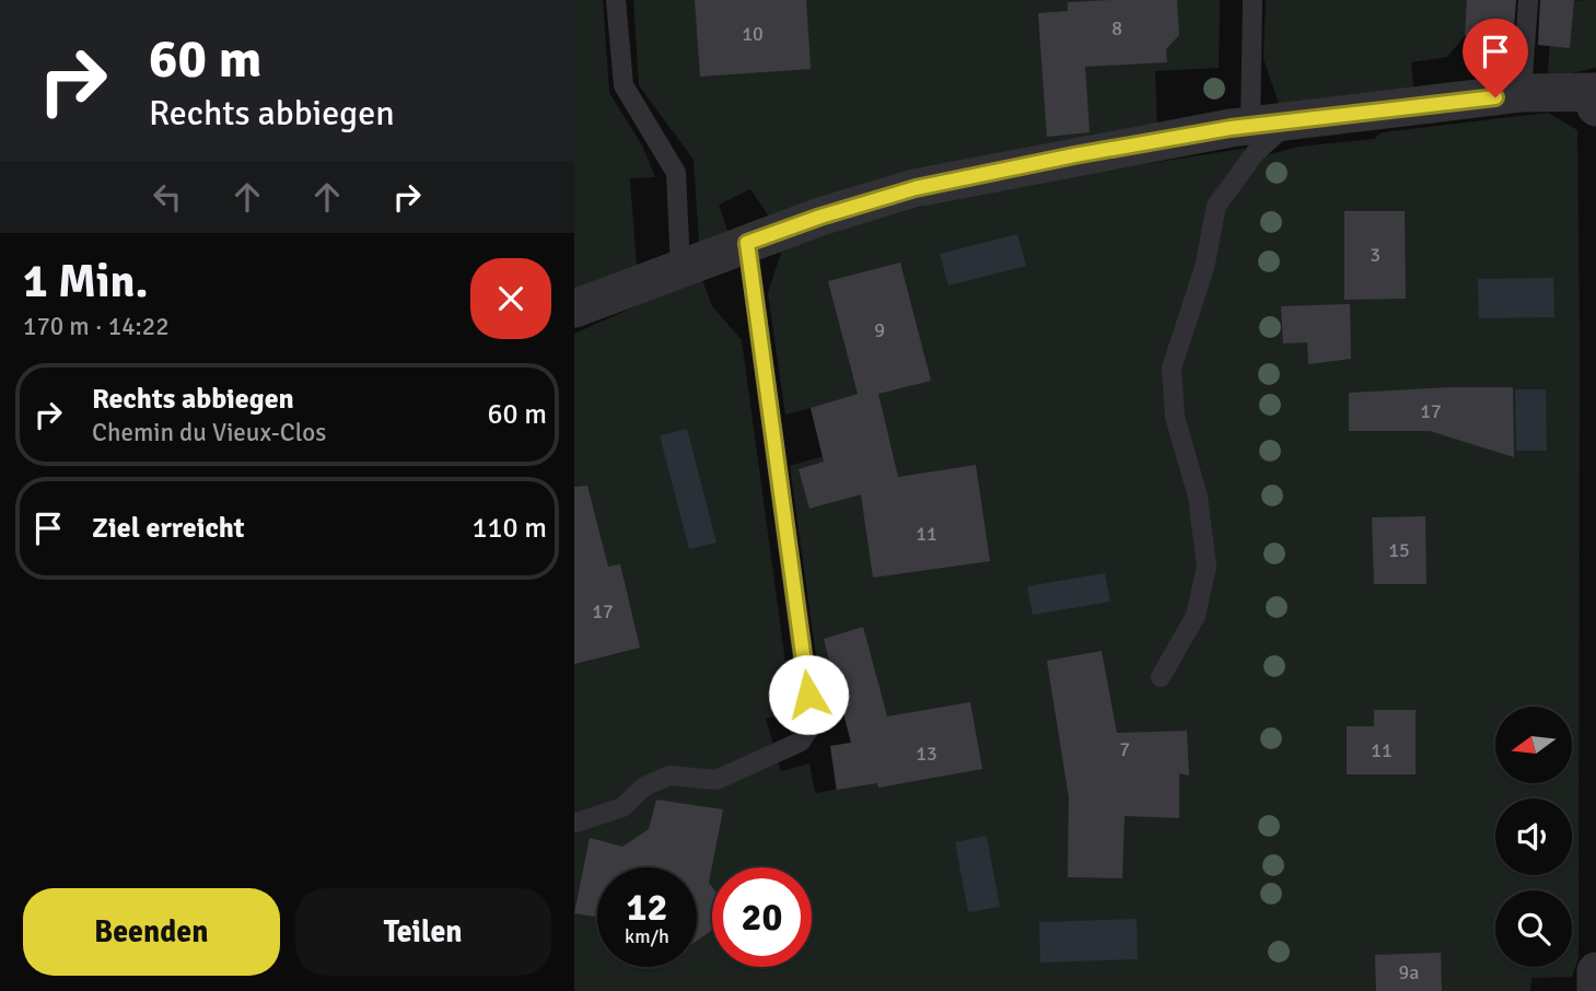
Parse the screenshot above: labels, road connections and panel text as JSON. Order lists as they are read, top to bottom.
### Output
{
  "house_numbers": [
    "8",
    "10",
    "3",
    "9",
    "17",
    "11",
    "15",
    "17",
    "7",
    "11",
    "13",
    "9a"
  ],
  "north": "left",
  "page": {
    "turn": ["60 m", "Rechts abbiegen"],
    "heading": ["1 Min.", "170 m · 14:22"],
    "list": [
      {
        "name": "Rechts abbiegen",
        "note": "Chemin du Vieux-Clos",
        "value": "60 m"
      },
      {
        "name": "Ziel erreicht",
        "value": "110 m"
      }
    ],
    "speed": "12 km/h",
    "limit": "20",
    "buttons": ["Beenden", "Teilen"]
  }
}
